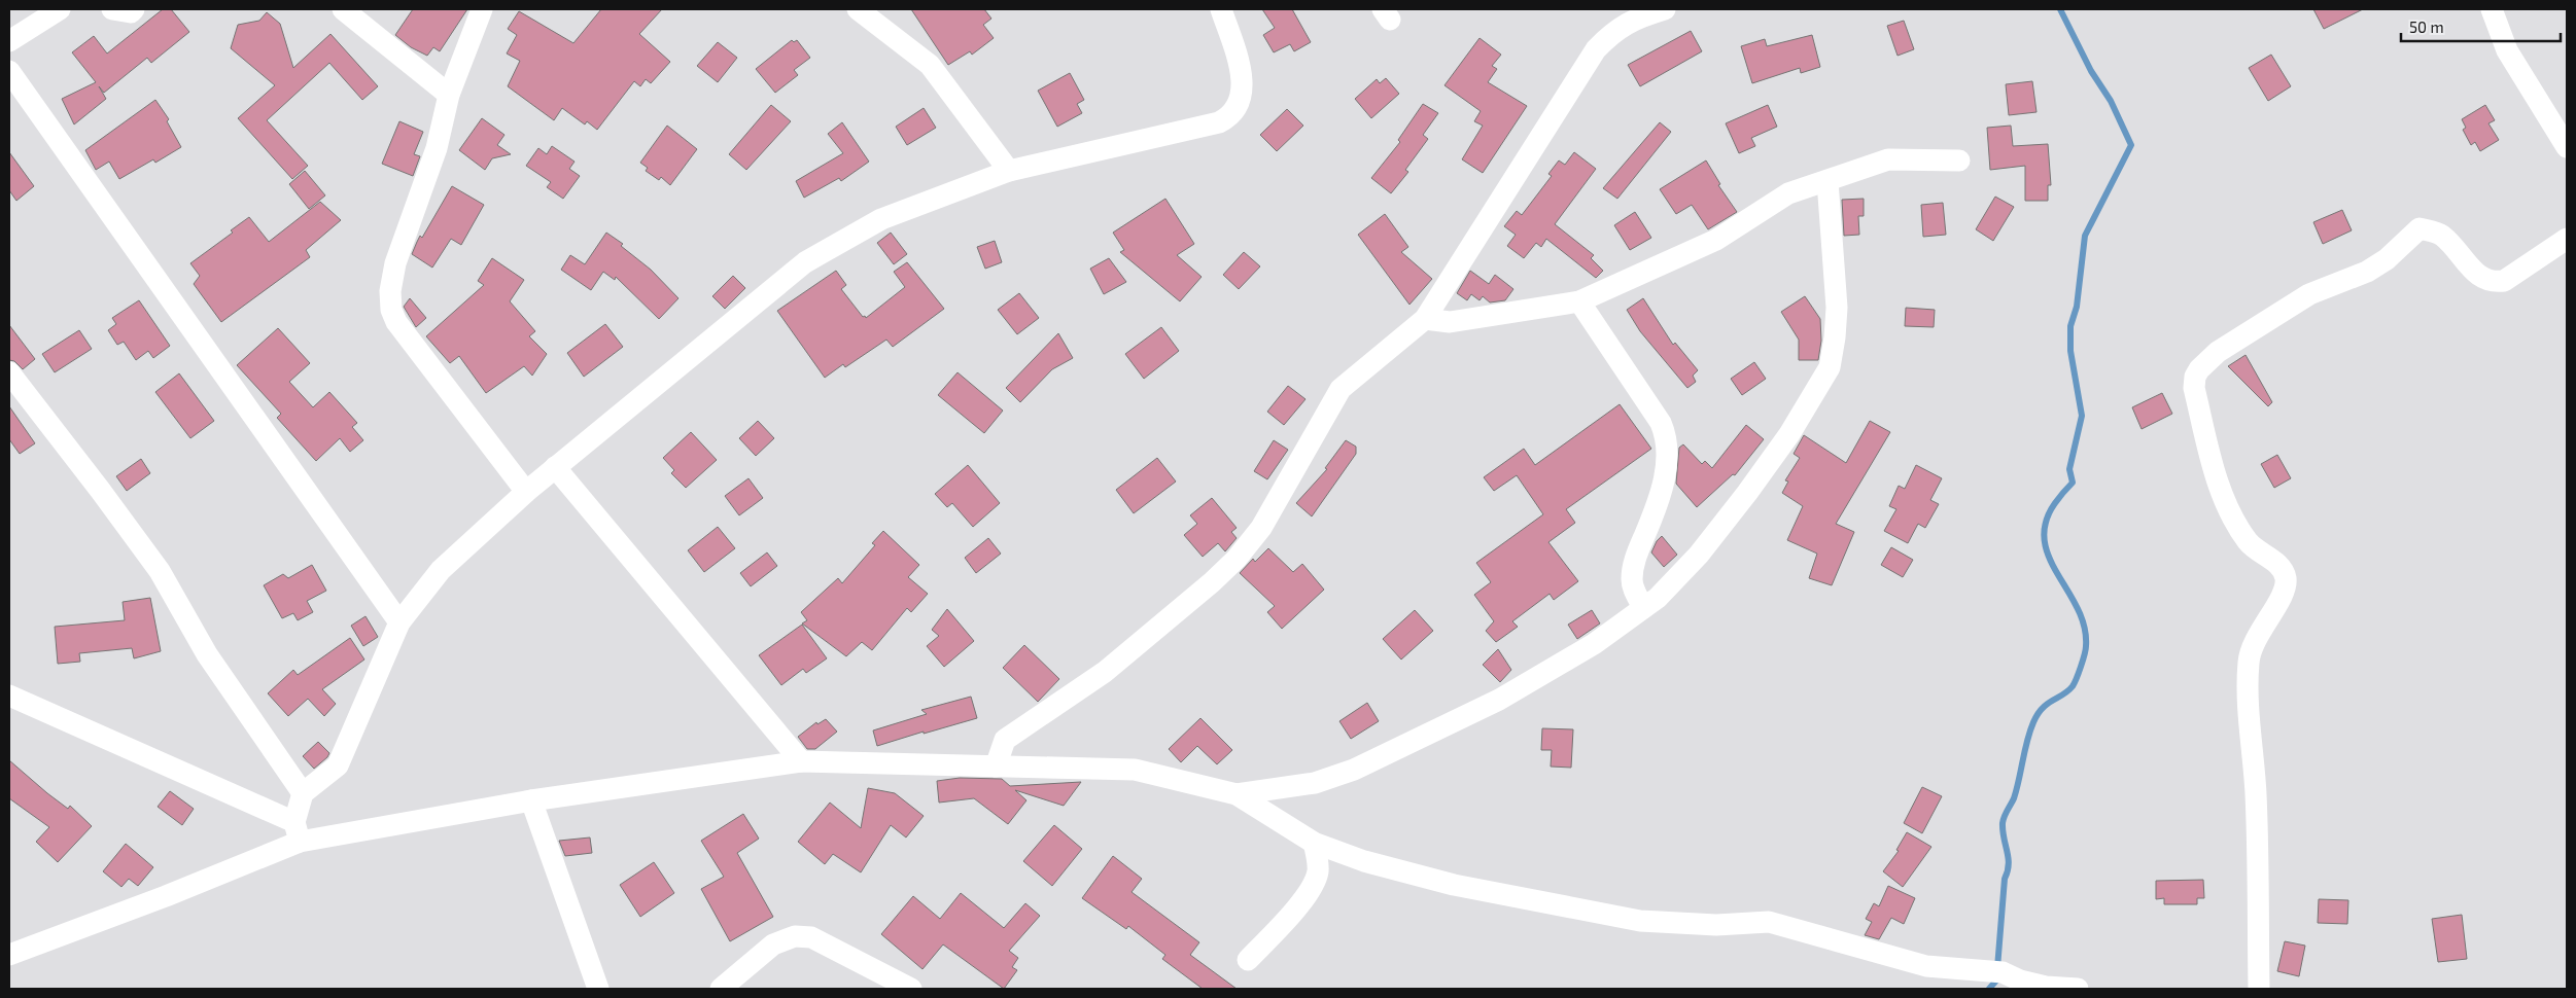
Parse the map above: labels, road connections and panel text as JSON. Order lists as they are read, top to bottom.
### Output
{
  "scale_bar": "50 m"
}
